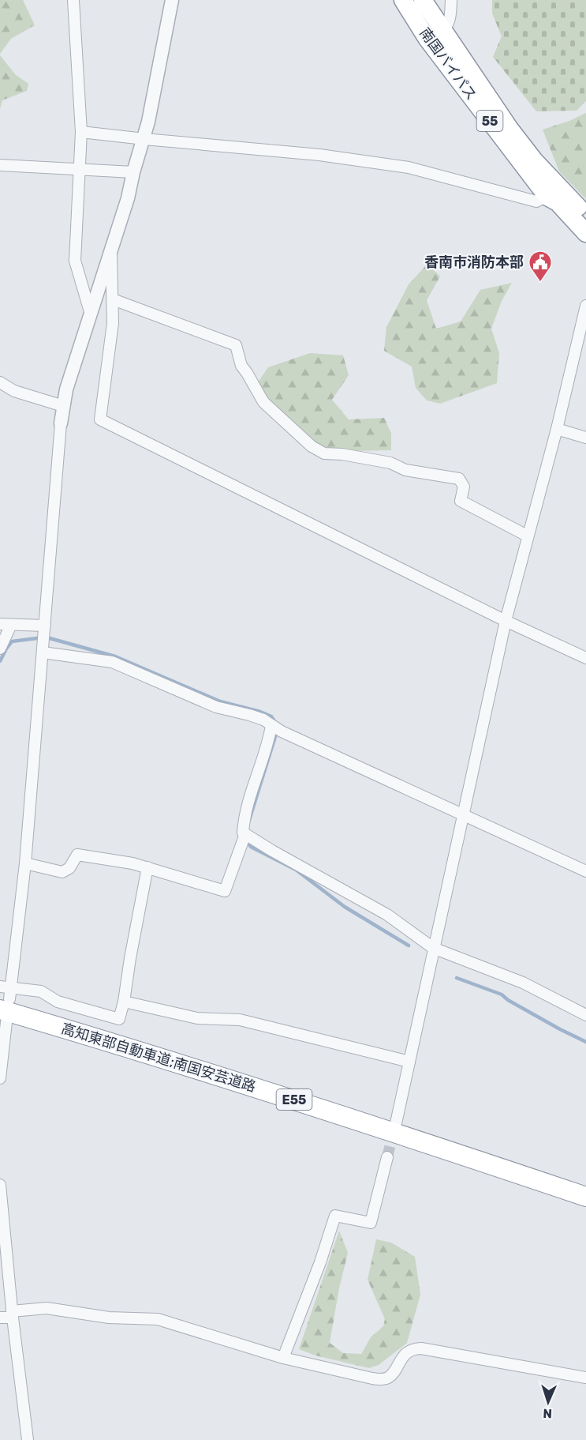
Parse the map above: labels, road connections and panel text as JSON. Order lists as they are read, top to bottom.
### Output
{
  "streets": {
    "highway": [
      "南国バイパス",
      "55",
      "高知東部自動車道;南国安芸道路",
      "E55"
    ]
  },
  "places": {
    "public building": ["香南市消防本部"]
  },
  "north": "bottom"
}
